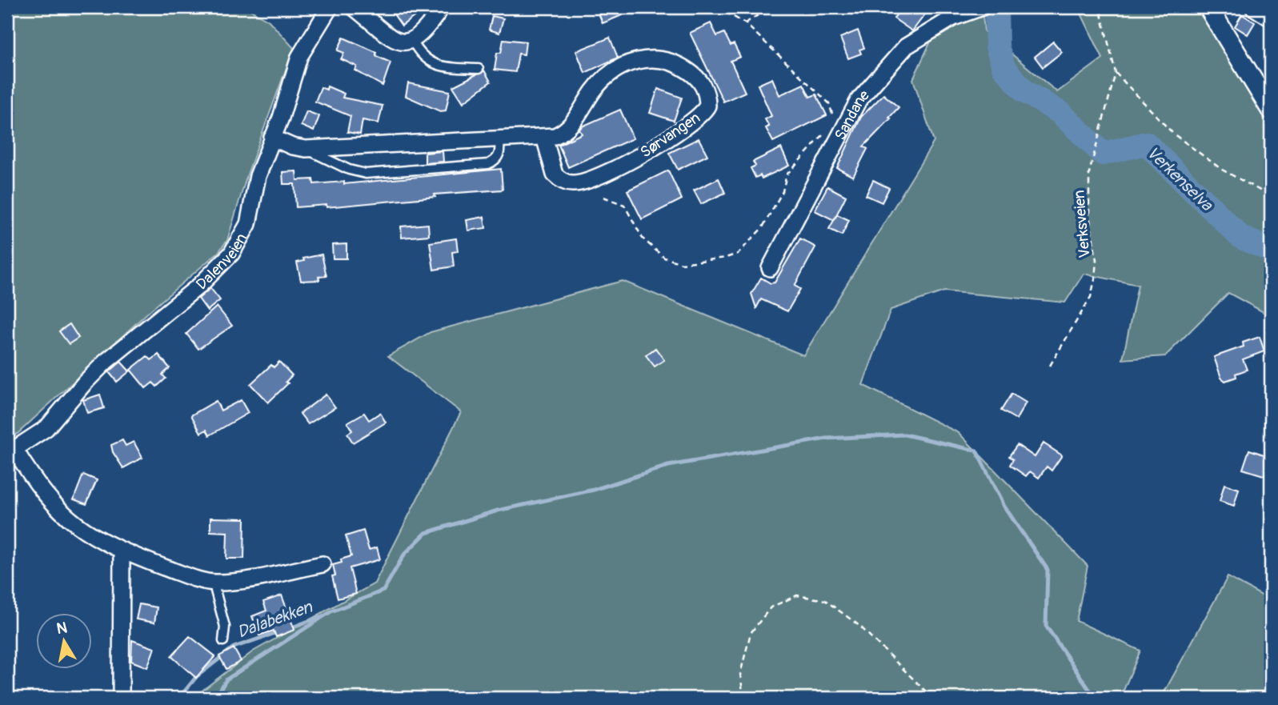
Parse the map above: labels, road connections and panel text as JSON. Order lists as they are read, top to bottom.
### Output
{
  "streets": {
    "street": ["Sandane", "Sørvangen", "Dalenveien"],
    "path": ["Verksveien"]
  },
  "crossings": [
    ["Sørvangen", "Dalenveien"]
  ],
  "water": ["Verkenselva", "Dalabekken"],
  "north": "top"
}
